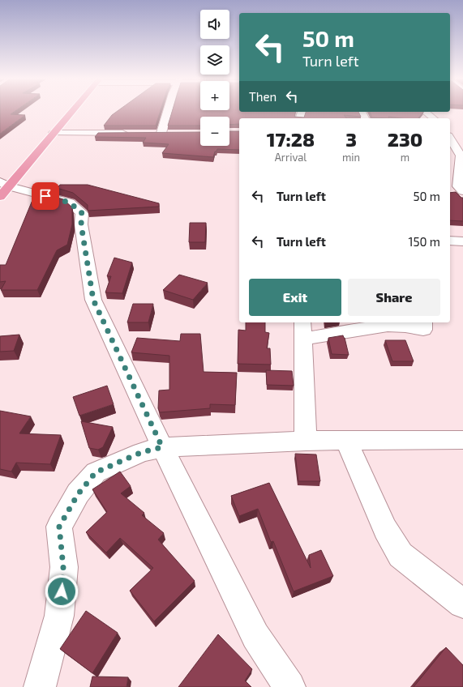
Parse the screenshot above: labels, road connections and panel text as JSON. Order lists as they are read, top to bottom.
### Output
{
  "page": {
    "map_buttons": ["+", "−"],
    "turn": ["50 m", "Turn left"],
    "then": "Then",
    "eta": [
      "17:28",
      "Arrival",
      "3",
      "min",
      "230",
      "m"
    ],
    "list": [
      {
        "name": "Turn left",
        "value": "50 m"
      },
      {
        "name": "Turn left",
        "value": "150 m"
      }
    ],
    "buttons": ["Exit", "Share"]
  }
}
